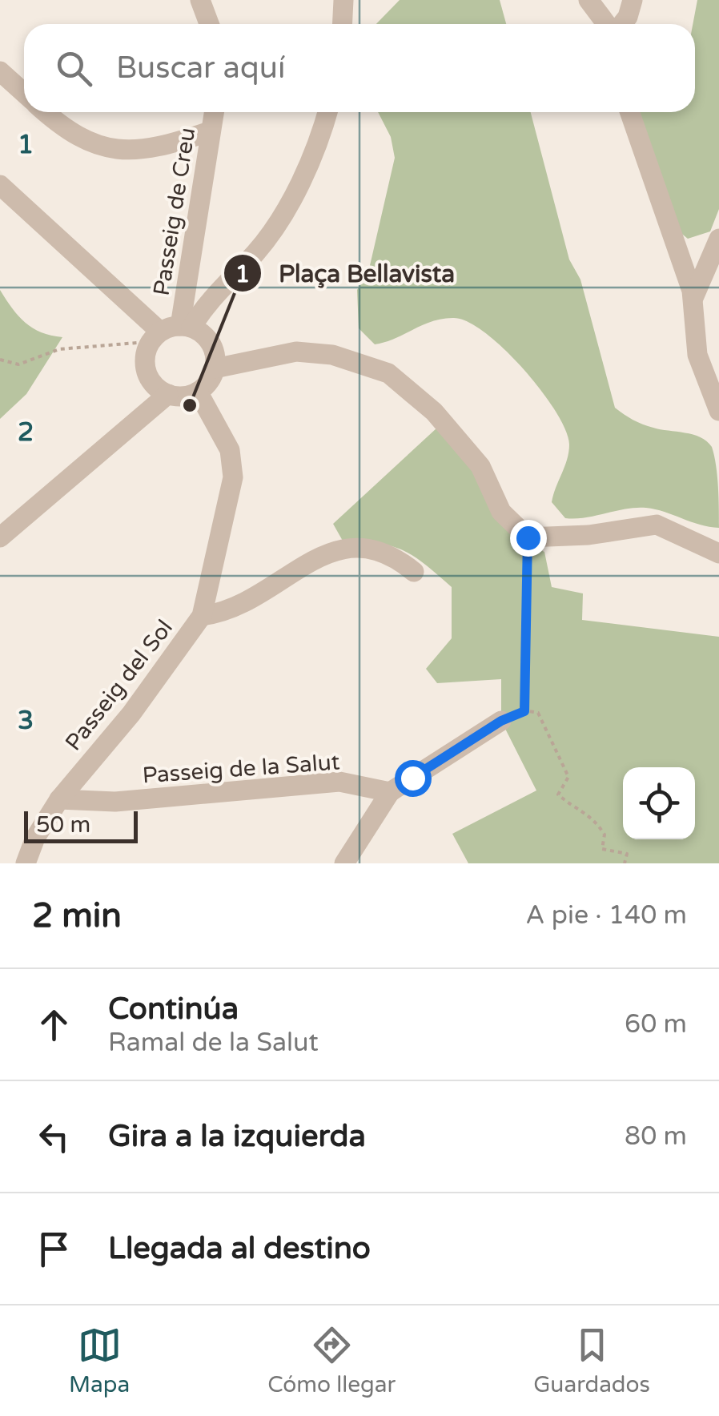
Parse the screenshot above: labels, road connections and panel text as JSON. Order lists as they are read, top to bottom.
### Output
{
  "streets": {
    "street": ["Passeig de Creu", "Passeig del Sol", "Passeig de la Salut"]
  },
  "crossings": [
    ["Passeig de Creu", "Passeig del Sol"],
    ["Passeig del Sol", "Passeig de la Salut"]
  ],
  "places": ["Plaça Bellavista"],
  "scale_bar": "50 m",
  "page": {
    "search": "Buscar aquí",
    "scale": "50 m",
    "heading": ["2 min", "A pie · 140 m"],
    "list": [
      ["Continúa", "Ramal de la Salut", "60 m"],
      ["Gira a la izquierda", "80 m"],
      "Llegada al destino"
    ],
    "nav": ["Mapa", "Cómo llegar", "Guardados"]
  },
  "grid": {
    "rows": ["1", "2", "3"]
  }
}
